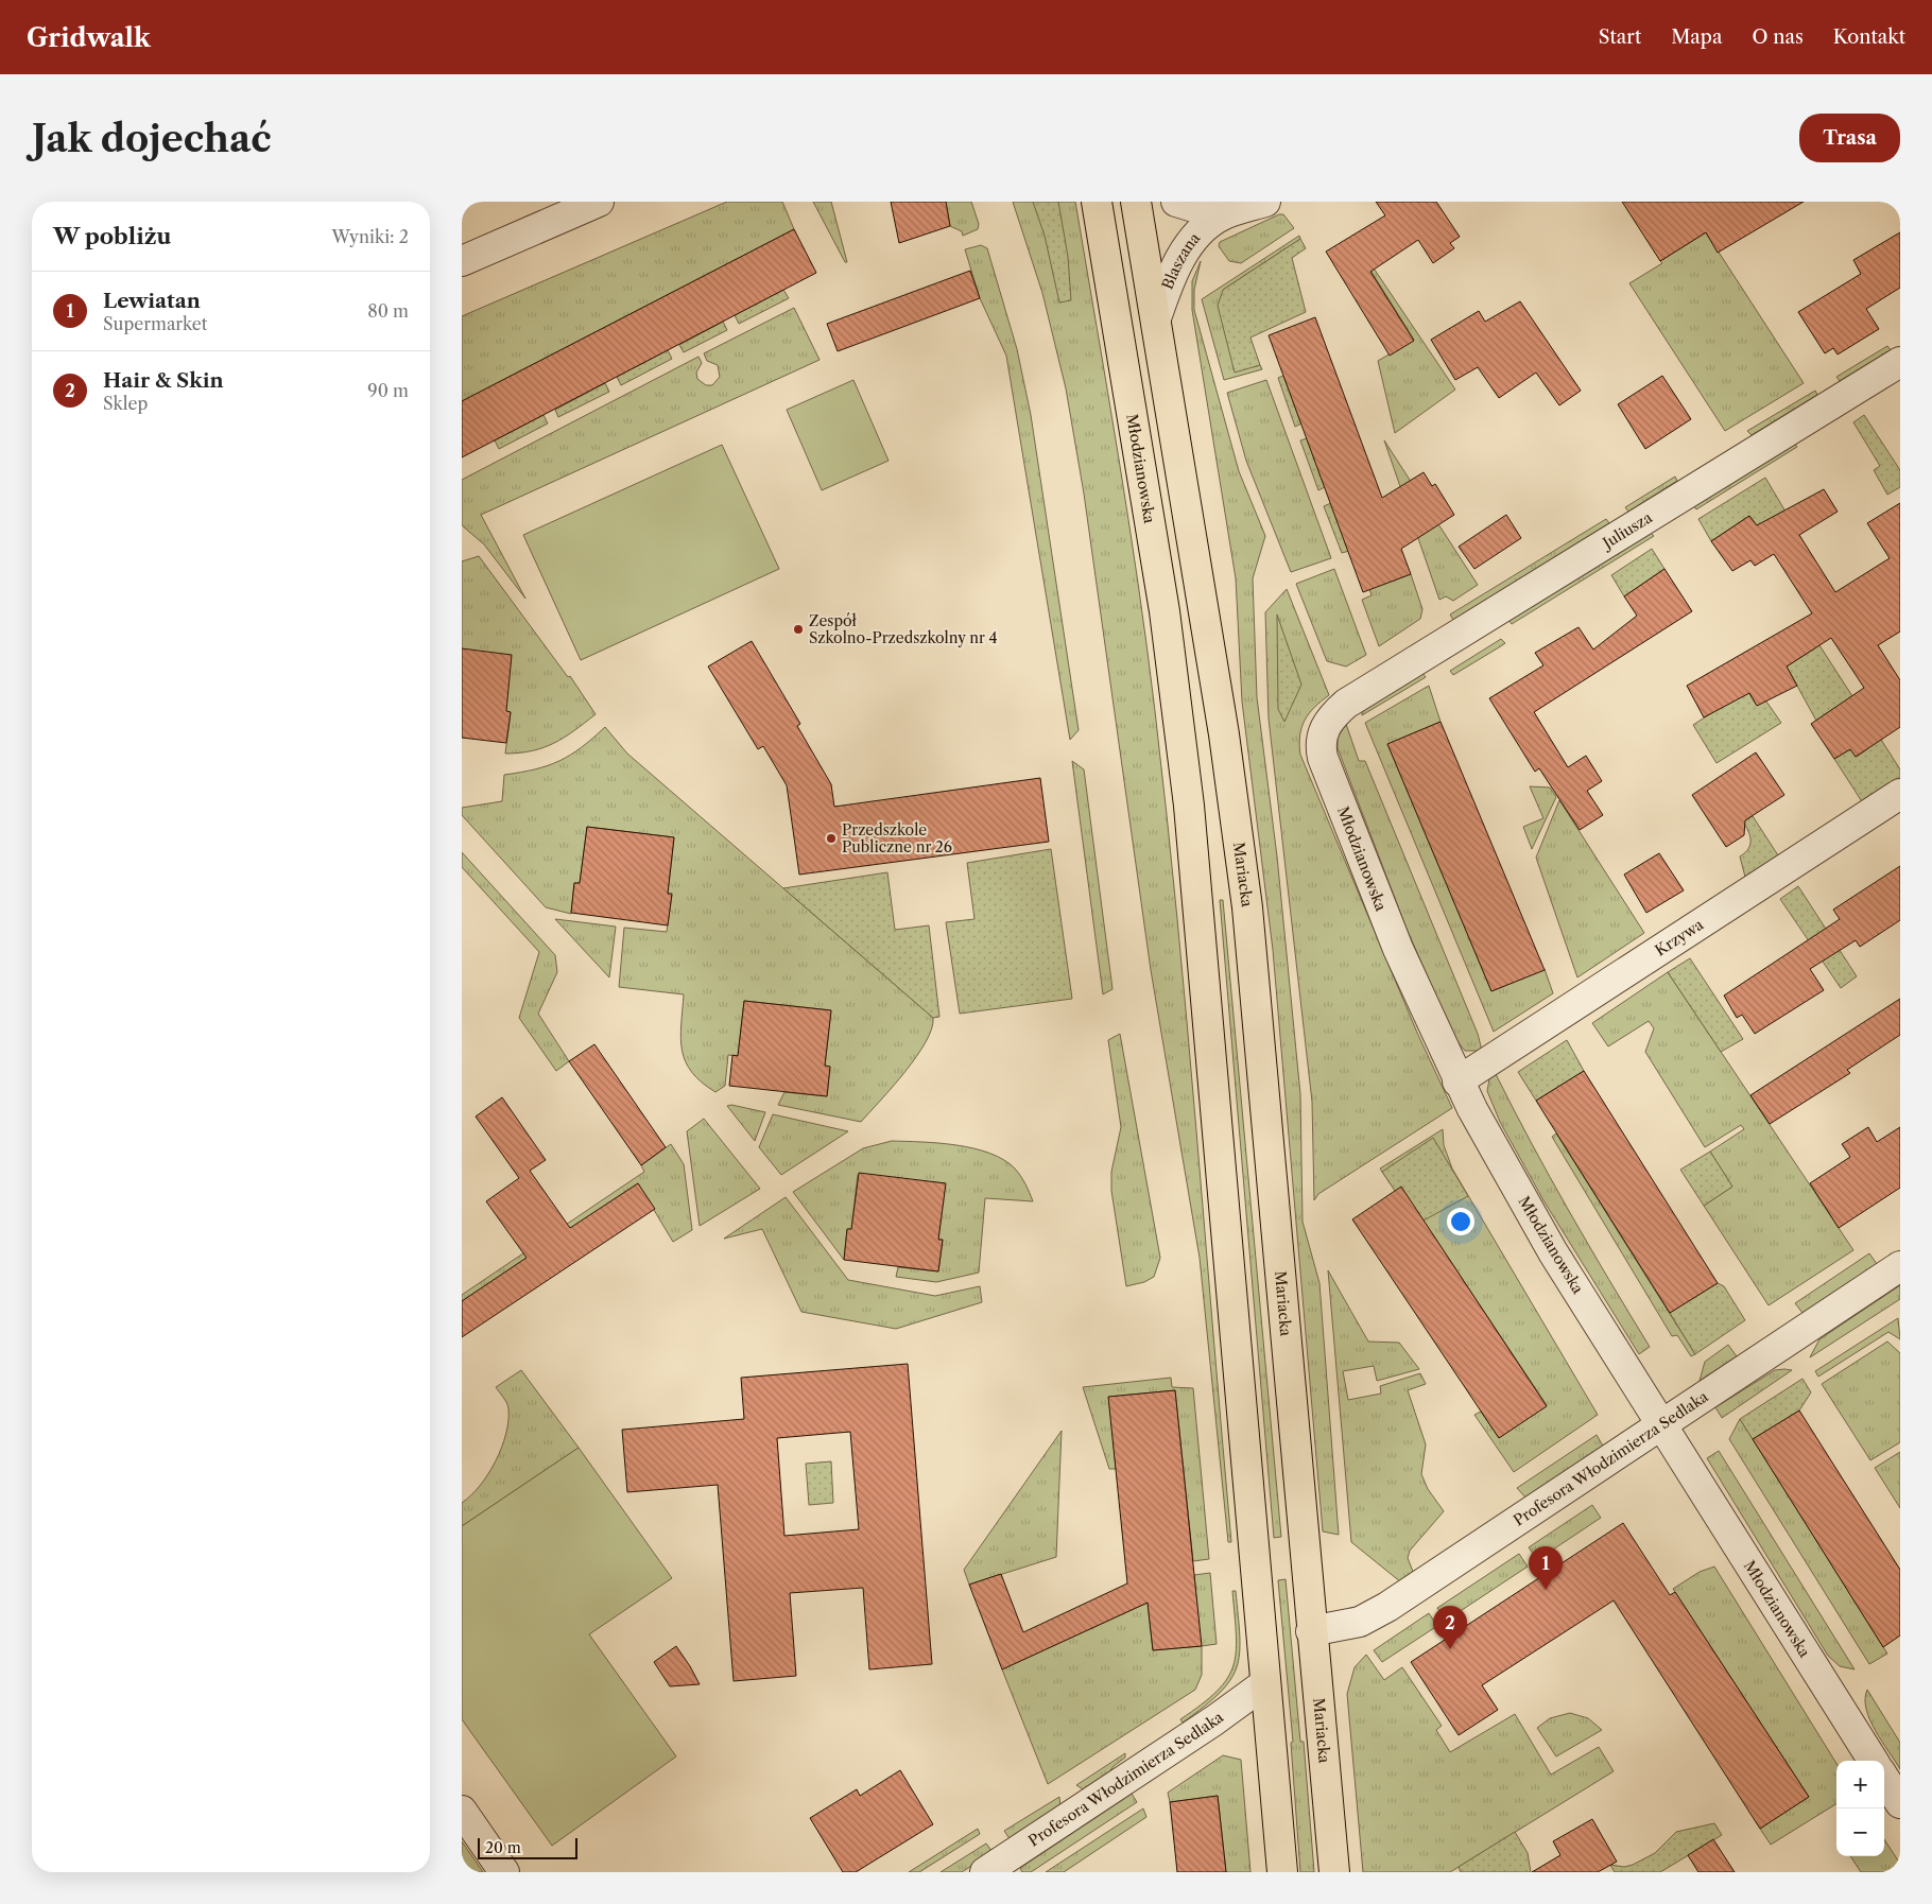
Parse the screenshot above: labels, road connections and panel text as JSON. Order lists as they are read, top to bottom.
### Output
{
  "streets": {
    "main road": ["Młodzianowska", "Mariacka"],
    "street": [
      "Blaszana",
      "Juliusza",
      "Krzywa",
      "Profesora Włodzimierza Sedlaka"
    ]
  },
  "crossings": [
    ["Blaszana", "Mariacka"],
    ["Młodzianowska", "Juliusza"],
    ["Młodzianowska", "Krzywa"],
    ["Młodzianowska", "Profesora Włodzimierza Sedlaka"],
    ["Mariacka", "Profesora Włodzimierza Sedlaka"]
  ],
  "places": ["Zespół Szkolno-Przedszkolny nr 4", "Przedszkole Publiczne nr 26"],
  "scale_bar": "20 m",
  "page": {
    "header": "Gridwalk",
    "nav": [
      "Start",
      "Mapa",
      "O nas",
      "Kontakt"
    ],
    "buttons": "Trasa",
    "title": "Jak dojechać",
    "heading": ["W pobliżu", "Wyniki: 2"],
    "list": [
      {
        "mark": "1",
        "name": "Lewiatan",
        "note": "Supermarket",
        "value": "80 m"
      },
      {
        "mark": "2",
        "name": "Hair & Skin",
        "note": "Sklep",
        "value": "90 m"
      }
    ],
    "pins": ["1", "2"],
    "map_buttons": ["+", "−"],
    "scale": "20 m"
  }
}
